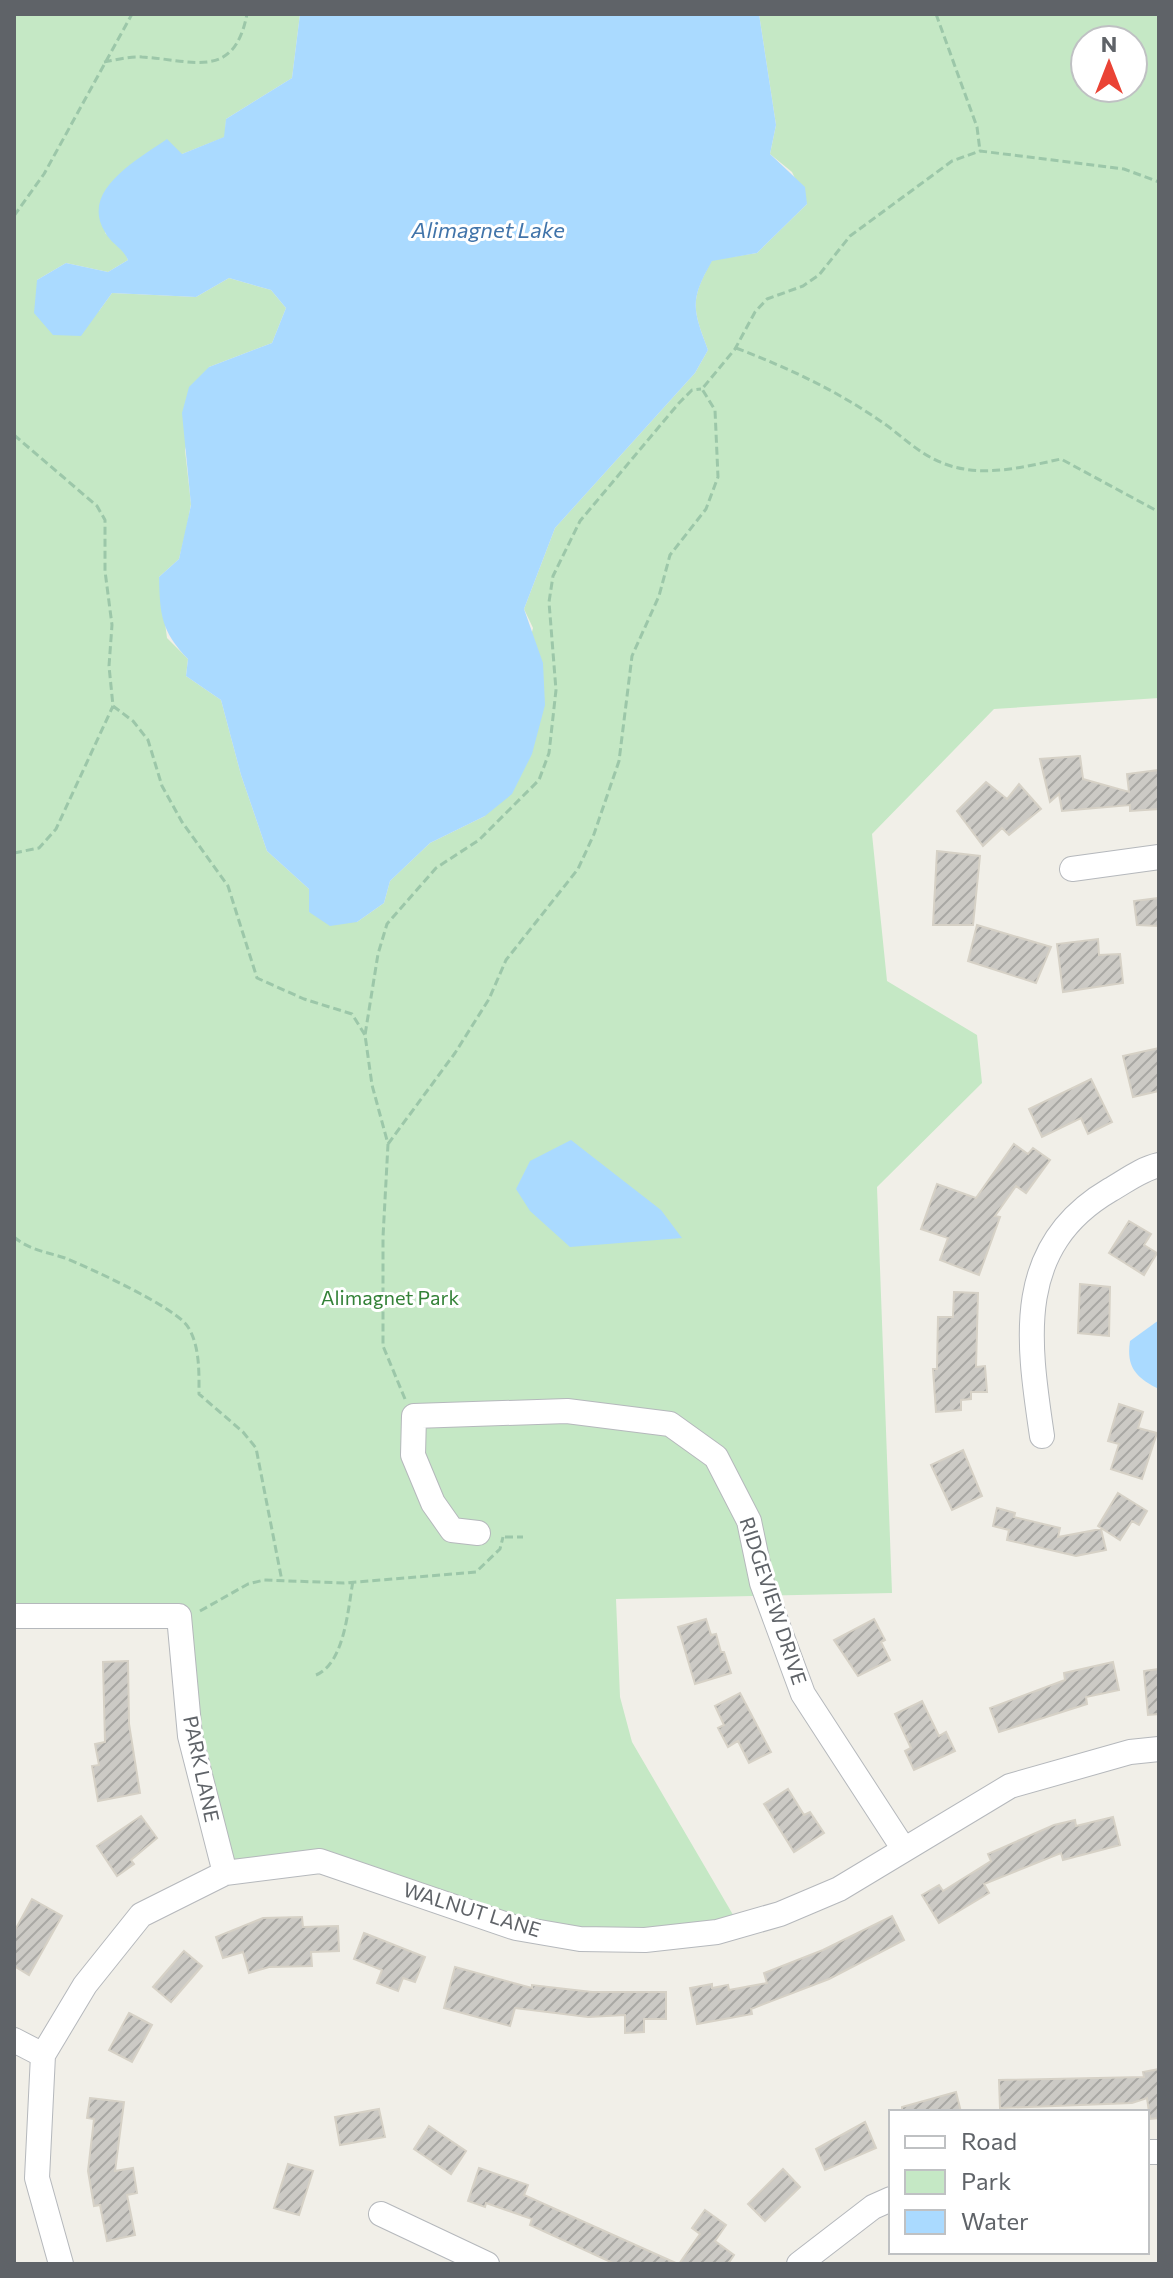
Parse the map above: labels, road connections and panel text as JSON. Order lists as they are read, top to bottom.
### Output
{
  "streets": {
    "street": ["RIDGEVIEW DRIVE", "PARK LANE", "WALNUT LANE"]
  },
  "crossings": [
    ["RIDGEVIEW DRIVE", "WALNUT LANE"],
    ["PARK LANE", "WALNUT LANE"]
  ],
  "water": ["Alimagnet Lake"],
  "parks": ["Alimagnet Park"],
  "legend": ["Road", "Park", "Water"],
  "north": "top"
}
